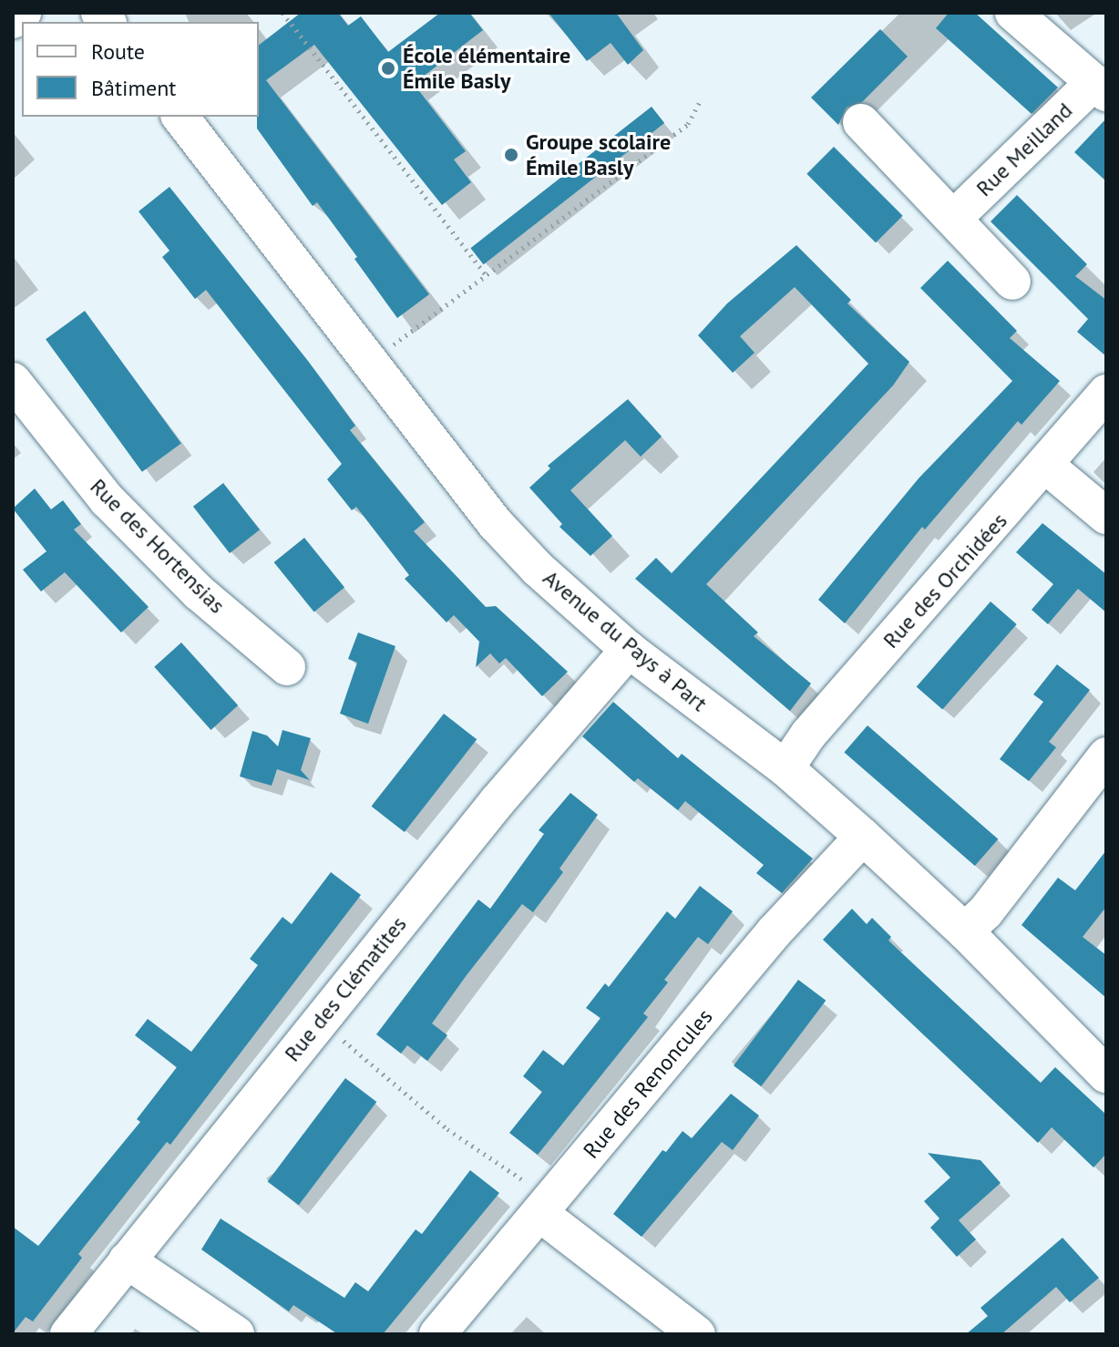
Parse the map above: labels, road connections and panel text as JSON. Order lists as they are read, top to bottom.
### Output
{
  "streets": {
    "street": [
      "Rue Meilland",
      "Rue des Hortensias",
      "Rue des Orchidées",
      "Avenue du Pays à Part",
      "Rue des Clématites",
      "Rue des Renoncules"
    ]
  },
  "crossings": [
    ["Rue des Orchidées", "Avenue du Pays à Part"],
    ["Avenue du Pays à Part", "Rue des Clématites"],
    ["Avenue du Pays à Part", "Rue des Renoncules"]
  ],
  "places": ["École élémentaire Émile Basly", "Groupe scolaire Émile Basly"],
  "legend": ["Route", "Bâtiment"]
}
